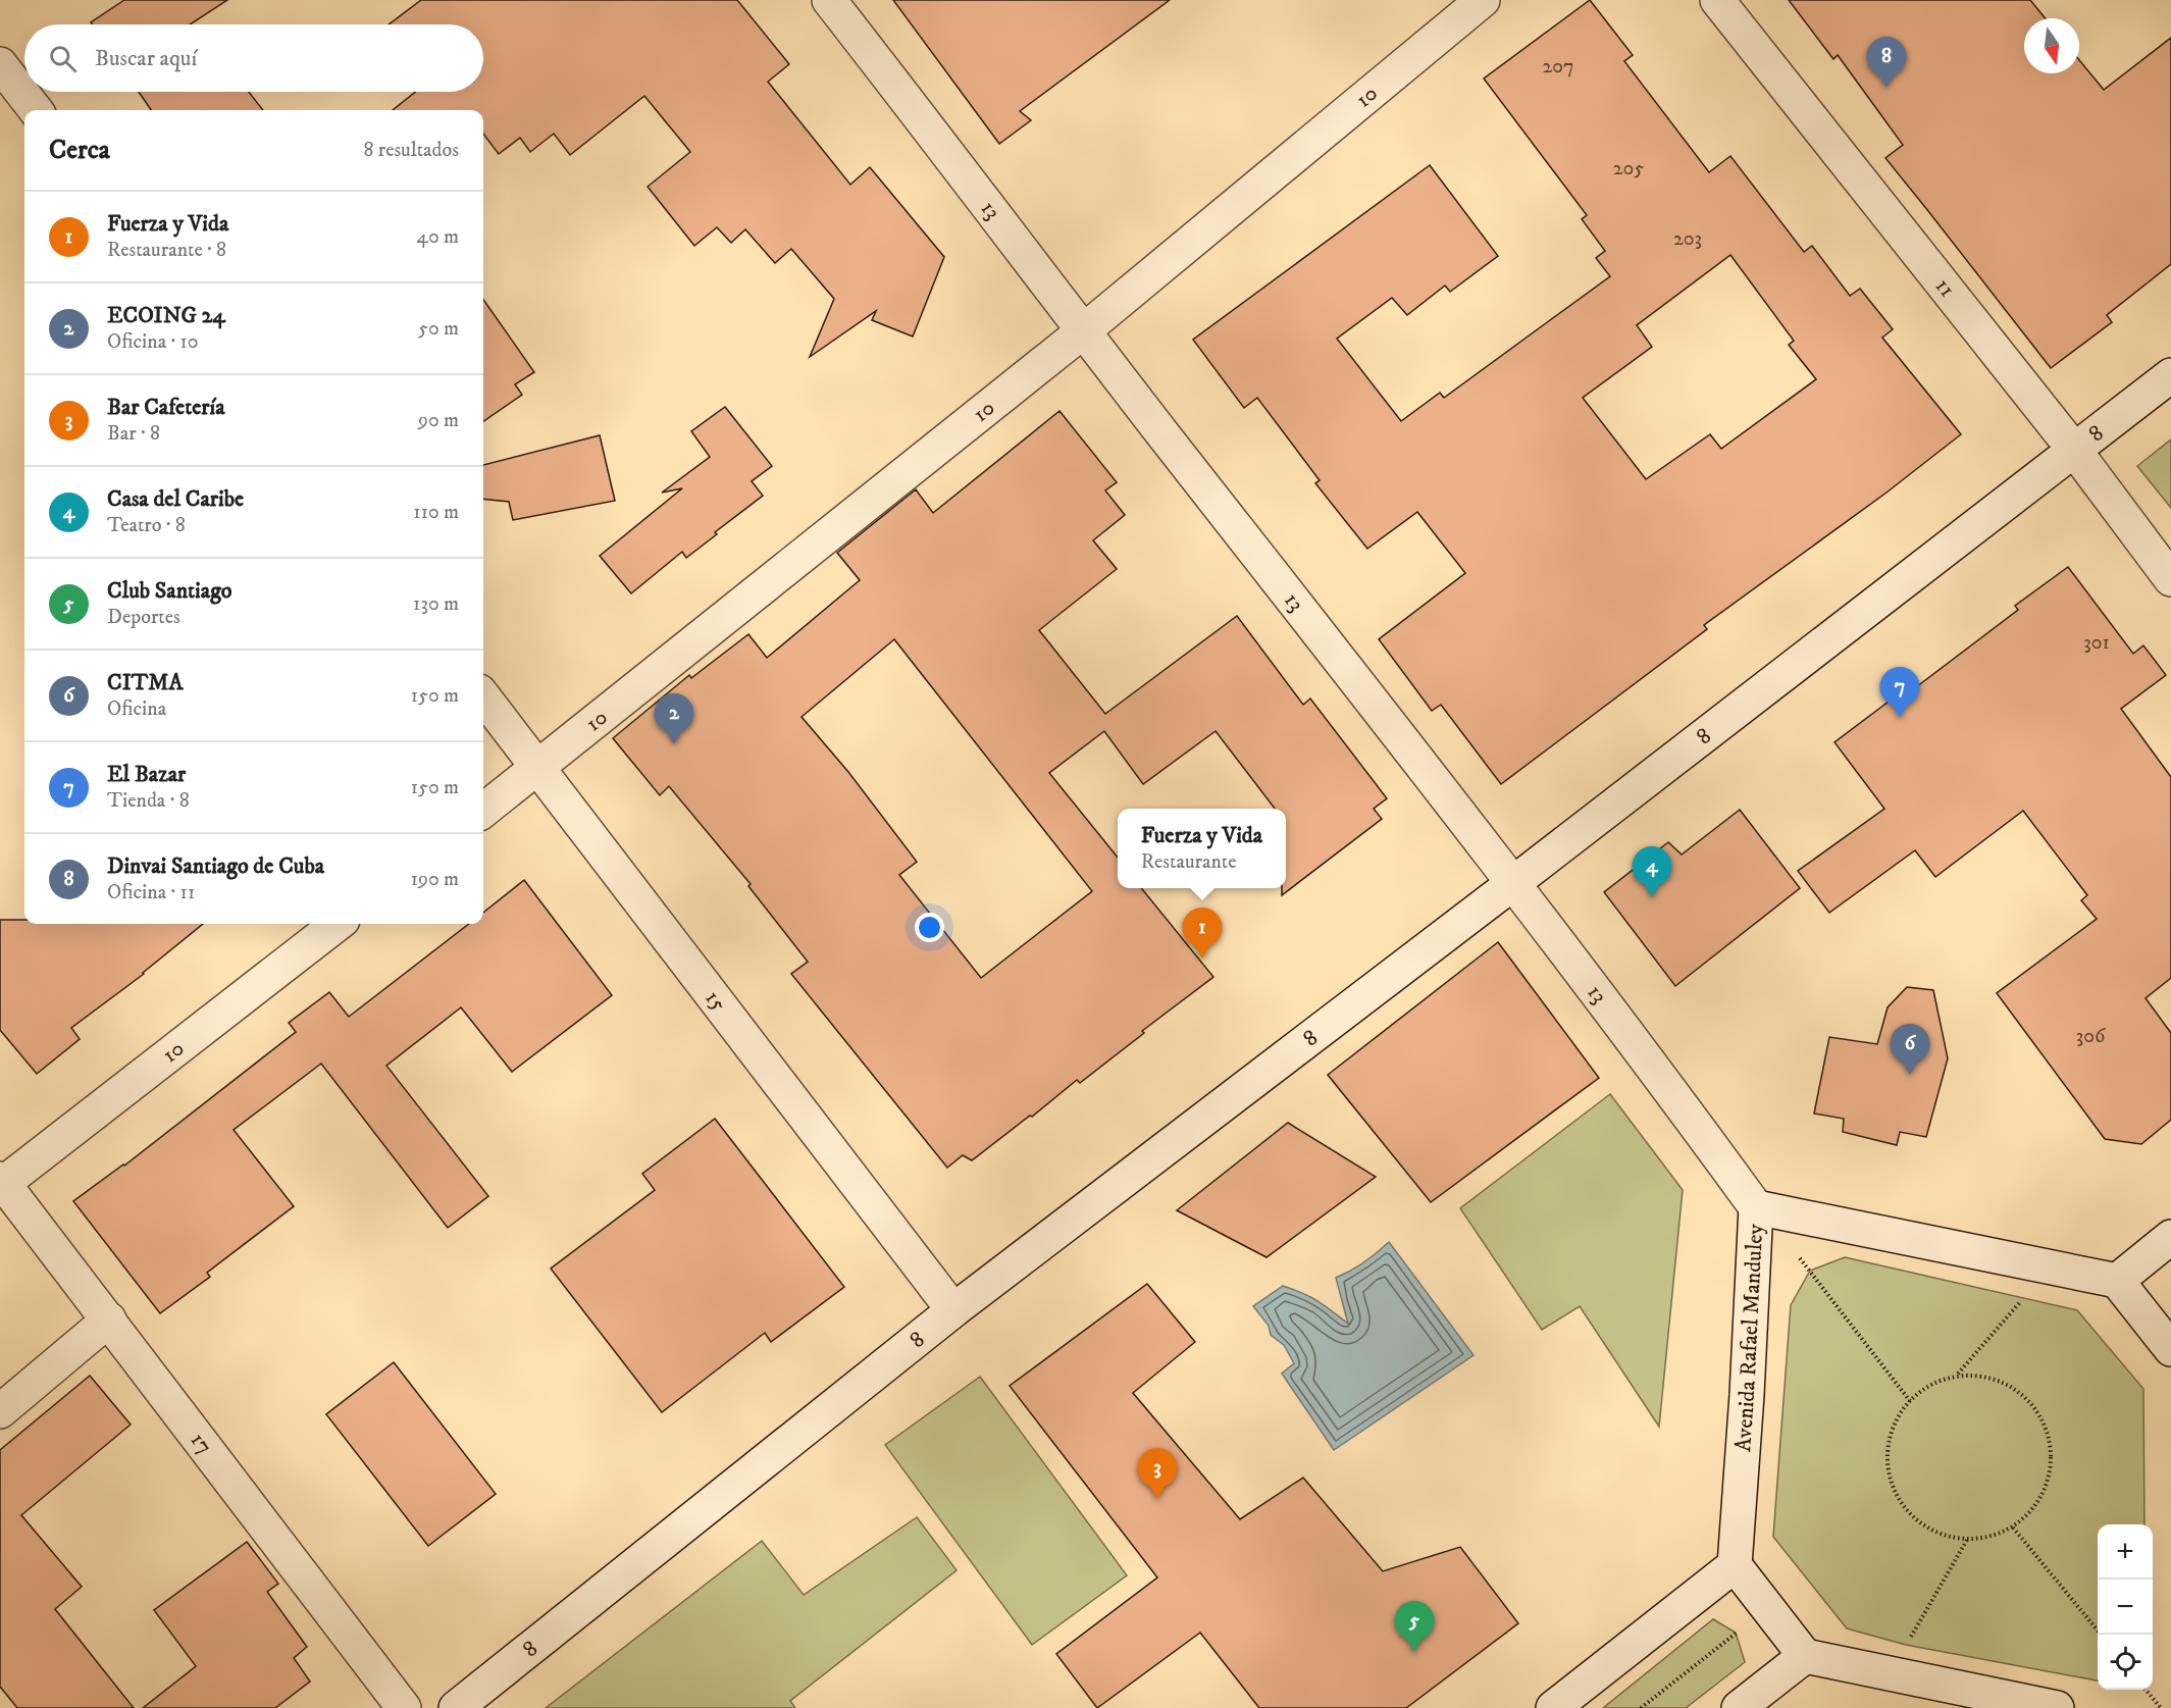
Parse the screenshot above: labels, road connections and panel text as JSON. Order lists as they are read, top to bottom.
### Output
{
  "streets": {
    "street": [
      "10",
      "13",
      "11",
      "8",
      "15",
      "Avenida Rafael Manduley",
      "17"
    ]
  },
  "crossings": [
    ["10", "13"],
    ["10", "15"],
    ["10", "17"],
    ["13", "8"],
    ["13", "Avenida Rafael Manduley"],
    ["11", "8"],
    ["8", "15"]
  ],
  "house_numbers": [
    "207",
    "205",
    "203",
    "301",
    "306"
  ],
  "north": "bottom",
  "page": {
    "search": "Buscar aquí",
    "pins": [
      "8",
      "7",
      "2",
      "4",
      "1",
      "6",
      "3",
      "5"
    ],
    "heading": ["Cerca", "8 resultados"],
    "list": [
      {
        "mark": "1",
        "name": "Fuerza y Vida",
        "note": "Restaurante · 8",
        "value": "40 m"
      },
      {
        "mark": "2",
        "name": "ECOING 24",
        "note": "Oficina · 10",
        "value": "50 m"
      },
      {
        "mark": "3",
        "name": "Bar Cafetería",
        "note": "Bar · 8",
        "value": "90 m"
      },
      {
        "mark": "4",
        "name": "Casa del Caribe",
        "note": "Teatro · 8",
        "value": "110 m"
      },
      {
        "mark": "5",
        "name": "Club Santiago",
        "note": "Deportes",
        "value": "130 m"
      },
      {
        "mark": "6",
        "name": "CITMA",
        "note": "Oficina",
        "value": "150 m"
      },
      {
        "mark": "7",
        "name": "El Bazar",
        "note": "Tienda · 8",
        "value": "150 m"
      },
      {
        "mark": "8",
        "name": "Dinvai Santiago de Cuba",
        "note": "Oficina · 11",
        "value": "190 m"
      }
    ],
    "popup": ["Fuerza y Vida", "Restaurante"],
    "map_buttons": ["+", "−"]
  }
}
